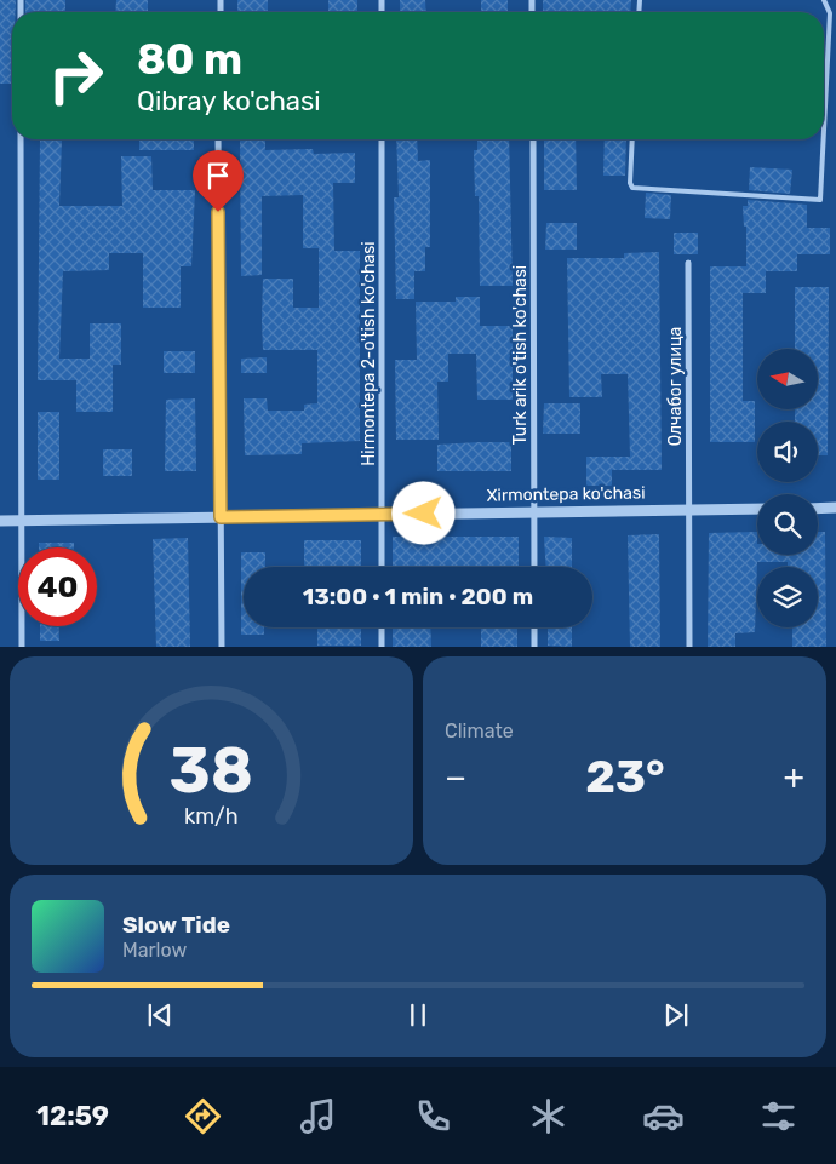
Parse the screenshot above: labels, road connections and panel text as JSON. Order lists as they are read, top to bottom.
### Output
{
  "streets": {
    "street": [
      "Hirmontepa 2-o'tish ko'chasi",
      "Turk arik o'tish ko'chasi",
      "Олчабог улица",
      "Xirmontepa ko'chasi"
    ]
  },
  "crossings": [
    ["Hirmontepa 2-o'tish ko'chasi", "Xirmontepa ko'chasi"],
    ["Turk arik o'tish ko'chasi", "Xirmontepa ko'chasi"],
    ["Олчабог улица", "Xirmontepa ko'chasi"]
  ],
  "north": "left",
  "page": {
    "turn": ["80 m", "Qibray ko'chasi"],
    "limit": "40",
    "trip": "13:00 · 1 min · 200 m",
    "tile": "Climate",
    "heat": ["−", "23°", "+"],
    "song": ["Slow Tide", "Marlow"],
    "tabs": "12:59",
    "gauge": ["38", "km/h"]
  }
}
